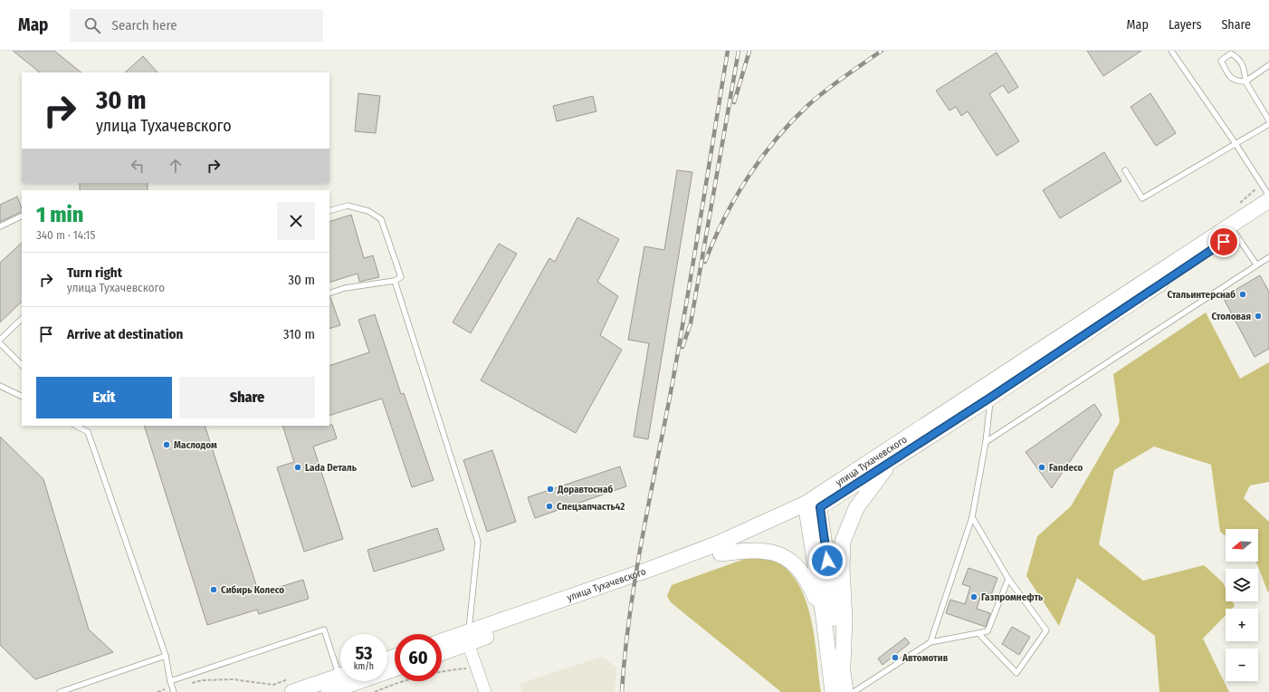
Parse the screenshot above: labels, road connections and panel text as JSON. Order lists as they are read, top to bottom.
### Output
{
  "streets": {
    "main road": ["улица Тухачевского"]
  },
  "places": [
    "Стальинтерснаб",
    "Столовая",
    "Маслодом",
    "Lada Dеталь",
    "Fandeco",
    "Доравтоснаб",
    "Спецзапчасть42",
    "Сибирь Колесо",
    "Газпромнефть",
    "Автомотив"
  ],
  "north": "left",
  "page": {
    "header": "Map",
    "search": "Search here",
    "nav": ["Map", "Layers", "Share"],
    "turn": ["30 m", "улица Тухачевского"],
    "heading": ["1 min", "340 m · 14:15"],
    "list": [
      {
        "name": "Turn right",
        "note": "улица Тухачевского",
        "value": "30 m"
      },
      {
        "name": "Arrive at destination",
        "value": "310 m"
      }
    ],
    "buttons": ["Exit", "Share"],
    "map_buttons": ["+", "−"],
    "speed": "53 km/h",
    "limit": "60"
  }
}
